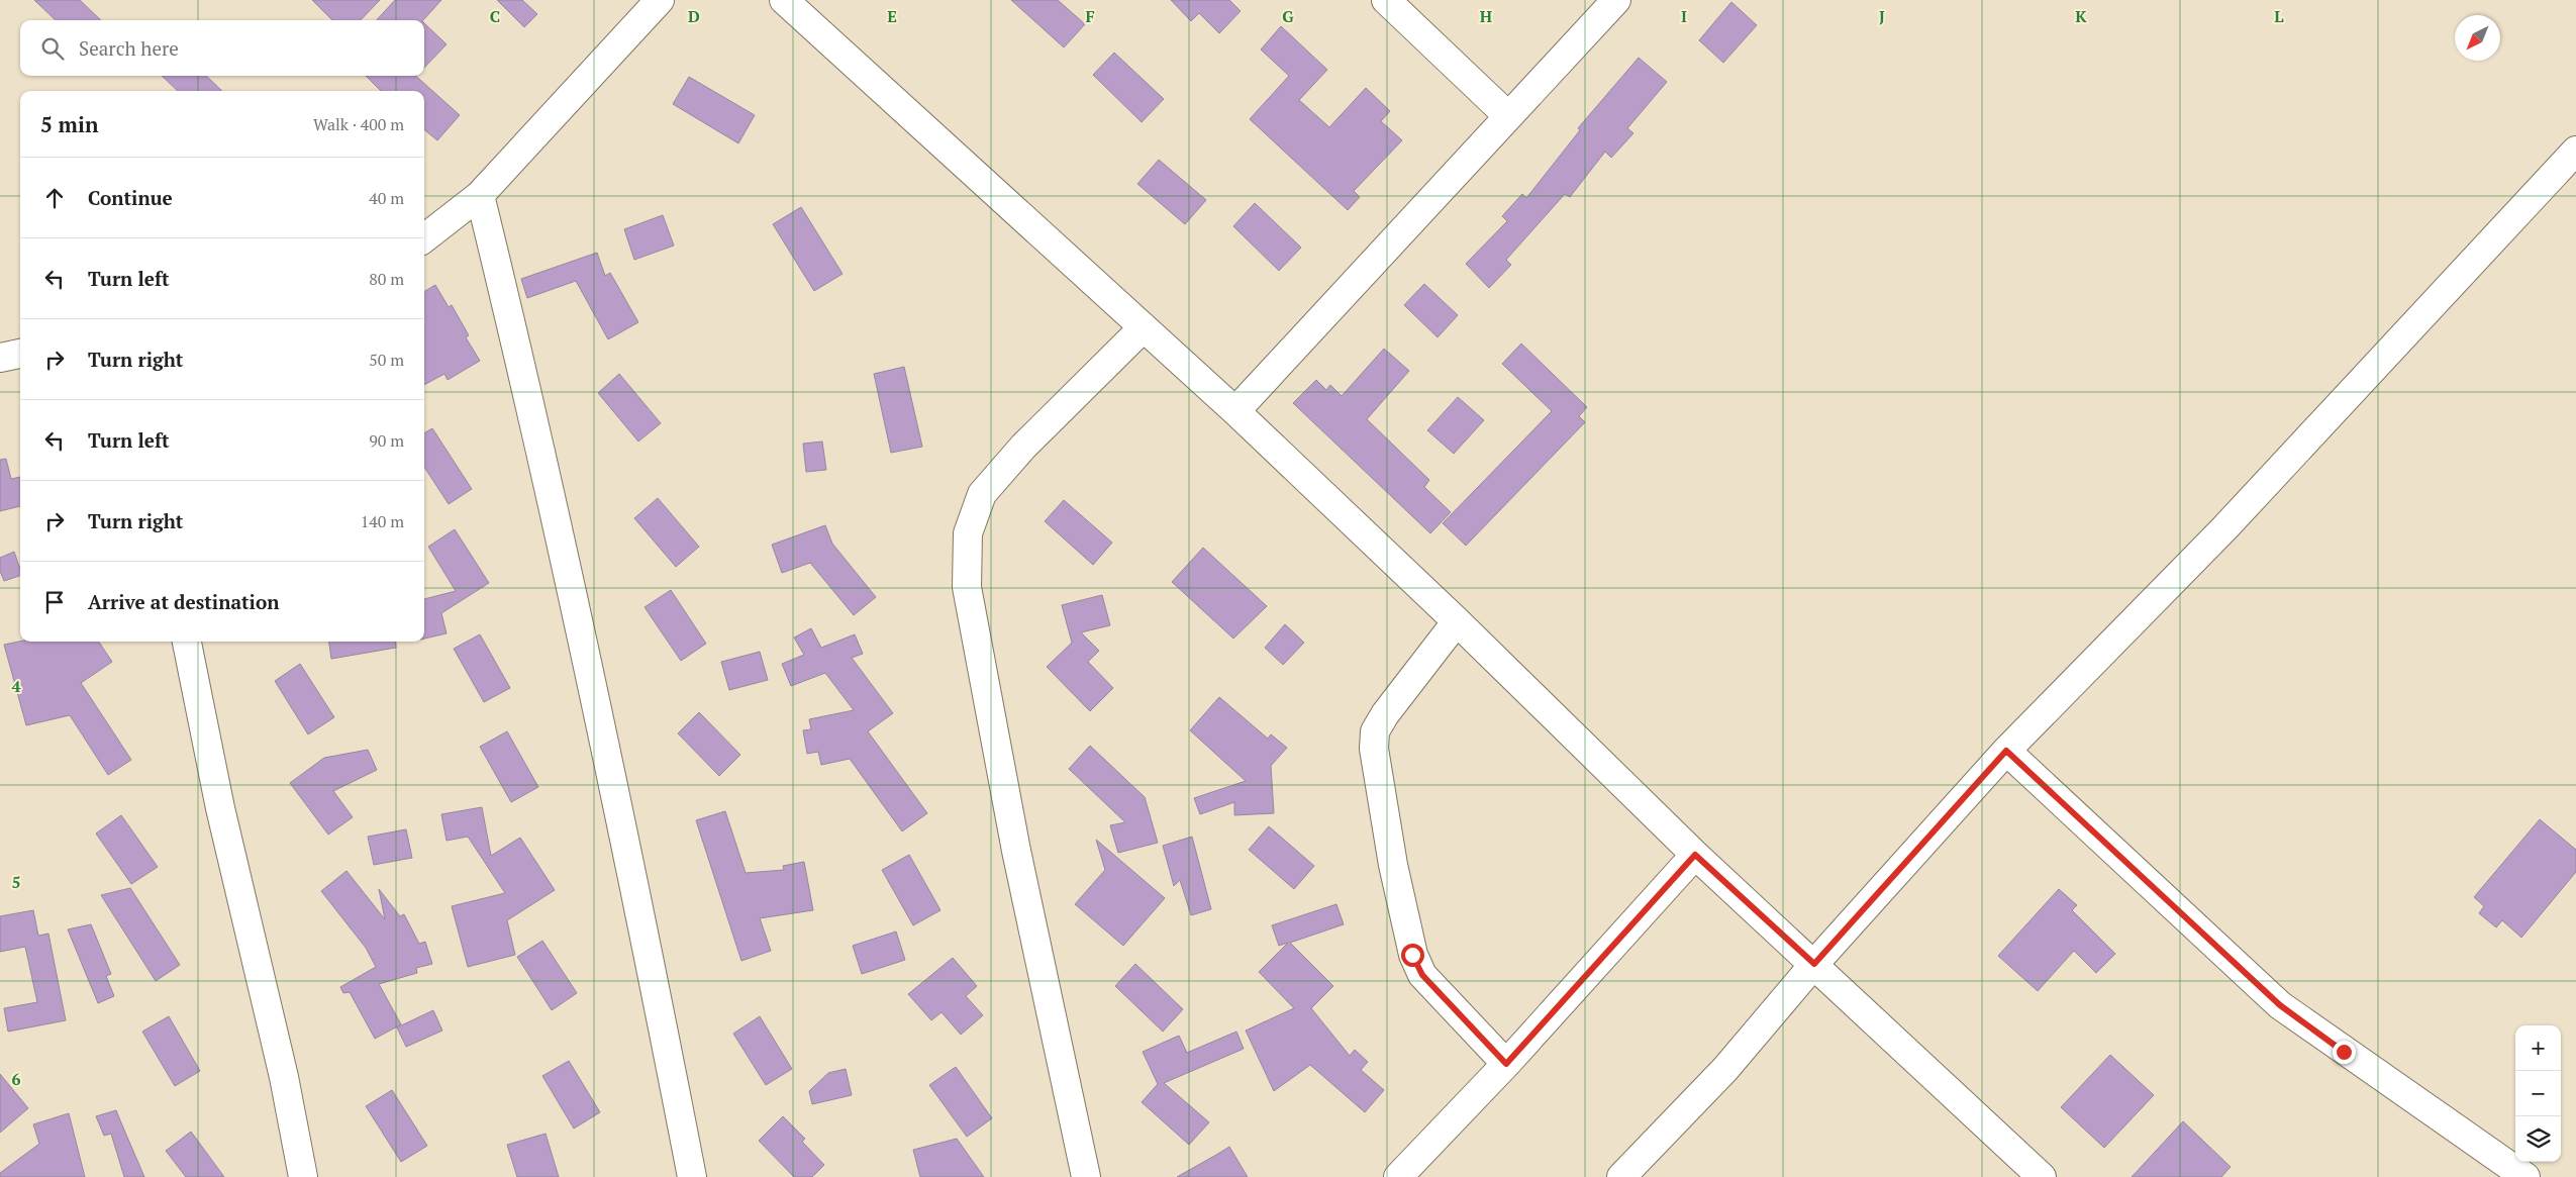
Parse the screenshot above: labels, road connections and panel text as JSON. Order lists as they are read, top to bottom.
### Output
{
  "north": "bottom left",
  "page": {
    "search": "Search here",
    "heading": ["5 min", "Walk · 400 m"],
    "list": [
      ["Continue", "40 m"],
      ["Turn left", "80 m"],
      ["Turn right", "50 m"],
      ["Turn left", "90 m"],
      ["Turn right", "140 m"],
      "Arrive at destination"
    ],
    "map_buttons": ["+", "−"]
  },
  "grid": {
    "columns": [
      "C",
      "D",
      "E",
      "F",
      "G",
      "H",
      "I",
      "J",
      "K",
      "L"
    ],
    "rows": ["4", "5", "6"]
  }
}
